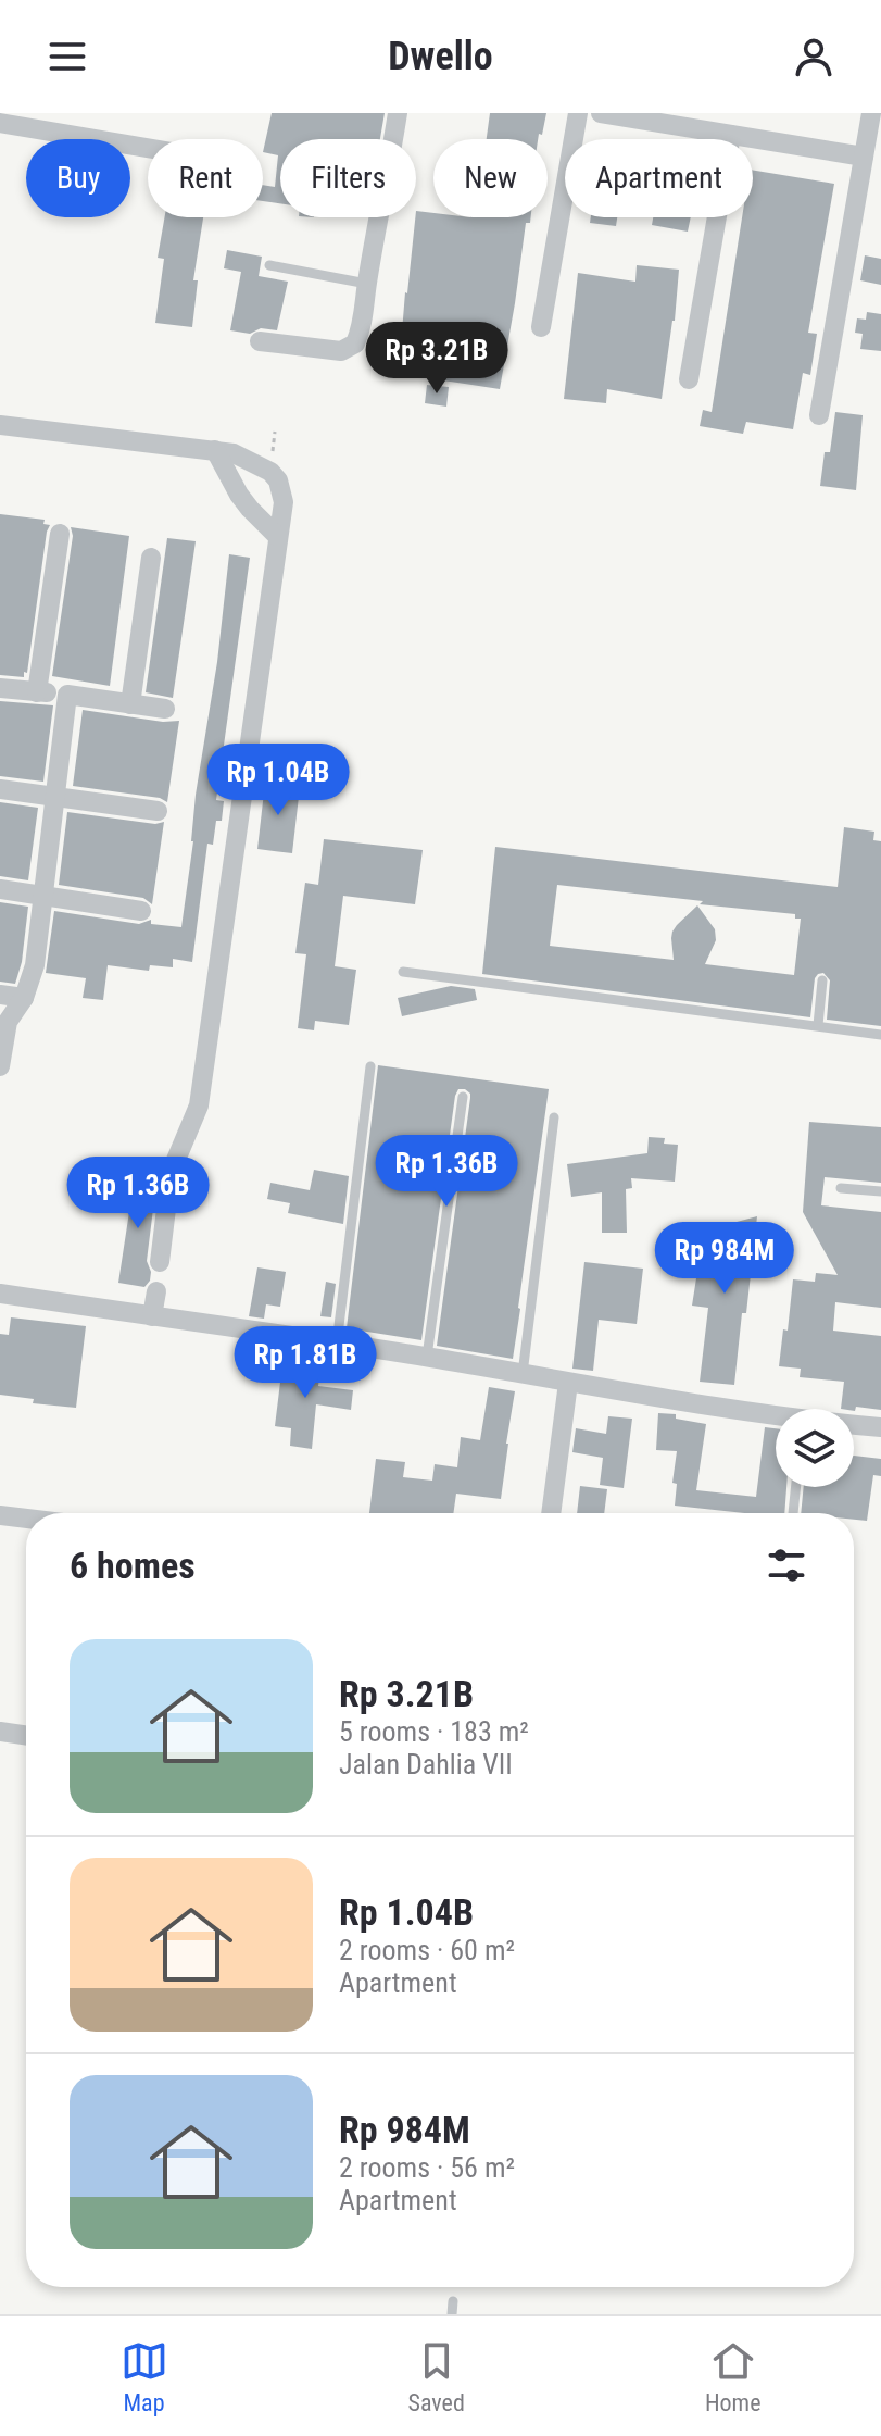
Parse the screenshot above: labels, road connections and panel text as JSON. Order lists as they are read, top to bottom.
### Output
{
  "page": {
    "header": "Dwello",
    "chip": [
      "Buy",
      "Rent",
      "Filters",
      "New",
      "Apartment"
    ],
    "price": [
      "Rp 3.21B",
      "Rp 1.04B",
      "Rp 1.36B",
      "Rp 1.36B",
      "Rp 984M",
      "Rp 1.81B"
    ],
    "heading": "6 homes",
    "list": [
      {
        "name": "Rp 3.21B",
        "note": "5 rooms · 183 m² · Jalan Dahlia VII"
      },
      {
        "name": "Rp 1.04B",
        "note": "2 rooms · 60 m² · Apartment"
      },
      {
        "name": "Rp 984M",
        "note": "2 rooms · 56 m² · Apartment"
      }
    ],
    "tabs": ["Map", "Saved", "Home"]
  }
}
